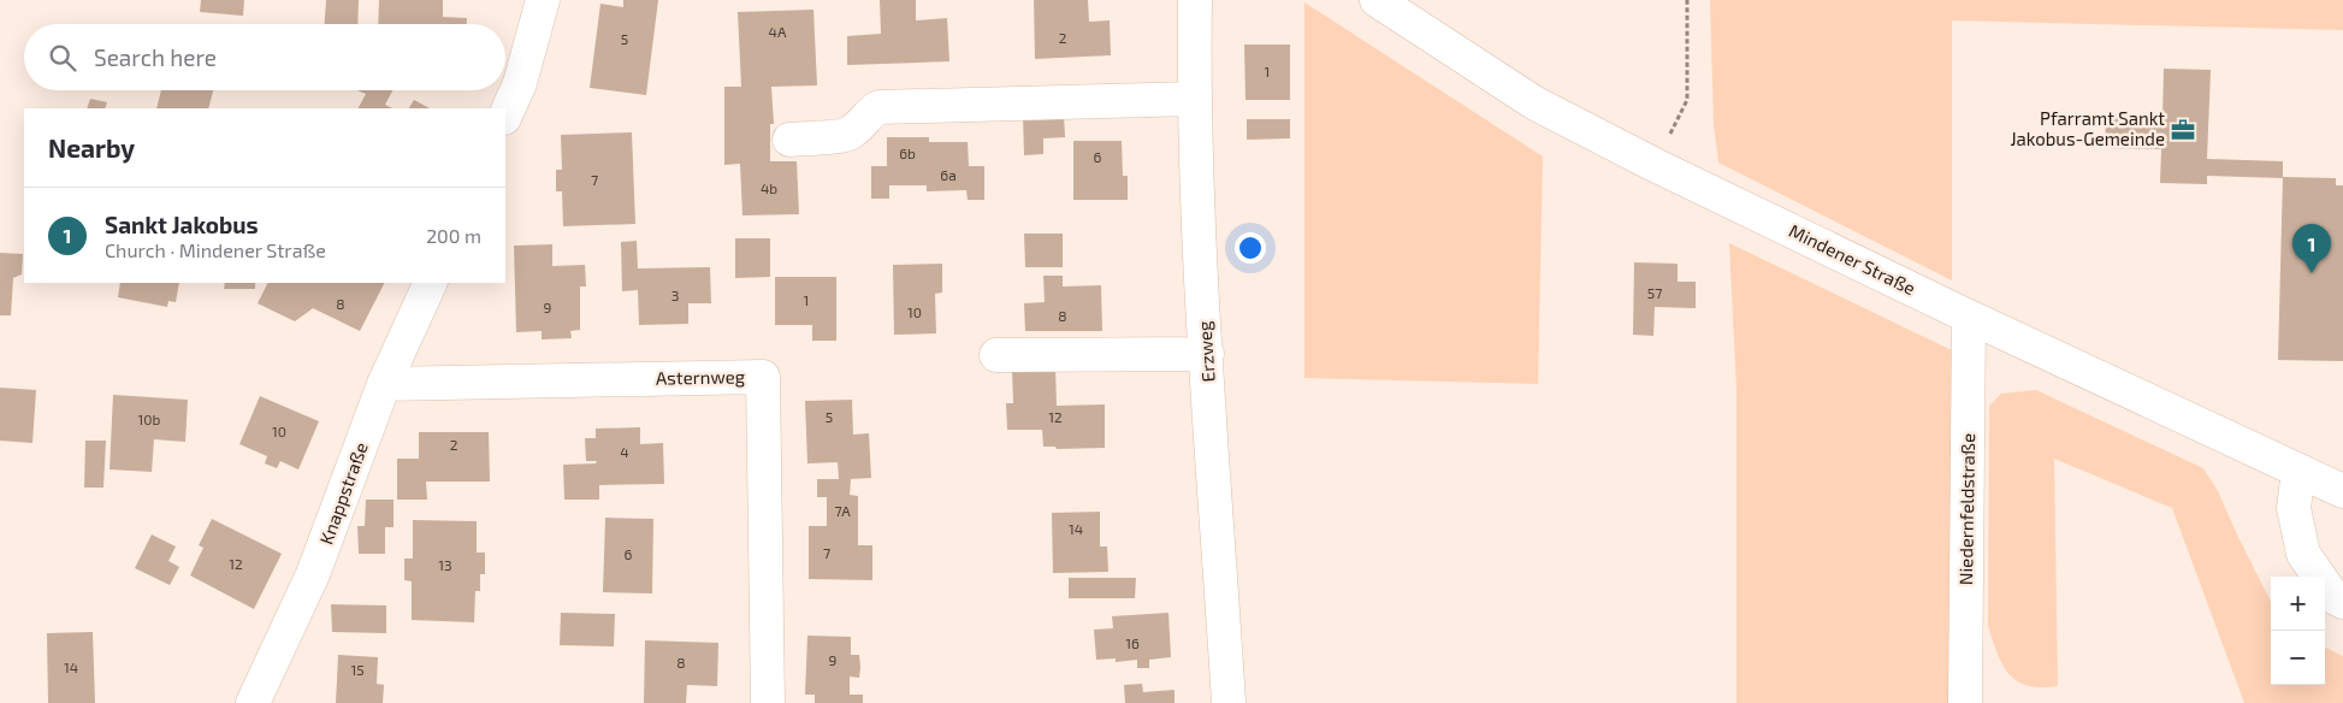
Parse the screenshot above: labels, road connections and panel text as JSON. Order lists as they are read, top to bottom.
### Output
{
  "streets": {
    "street": [
      "Mindener Straße",
      "Erzweg",
      "Asternweg",
      "Knappstraße",
      "Niedernfeldstraße"
    ]
  },
  "crossings": [
    ["Mindener Straße", "Niedernfeldstraße"],
    ["Asternweg", "Knappstraße"]
  ],
  "places": {
    "office": ["Pfarramt Sankt Jakobus-Gemeinde"]
  },
  "house_numbers": [
    "4A",
    "2",
    "5",
    "1",
    "6b",
    "6",
    "6a",
    "7",
    "4b",
    "57",
    "3",
    "1",
    "8",
    "9",
    "10",
    "8",
    "5",
    "12",
    "10b",
    "10",
    "2",
    "4",
    "7A",
    "14",
    "7",
    "6",
    "12",
    "13",
    "16",
    "9",
    "8",
    "14",
    "15"
  ],
  "page": {
    "search": "Search here",
    "heading": "Nearby",
    "list": [
      {
        "mark": "1",
        "name": "Sankt Jakobus",
        "note": "Church · Mindener Straße",
        "value": "200 m"
      }
    ],
    "pins": "1",
    "map_buttons": ["+", "−"]
  }
}
